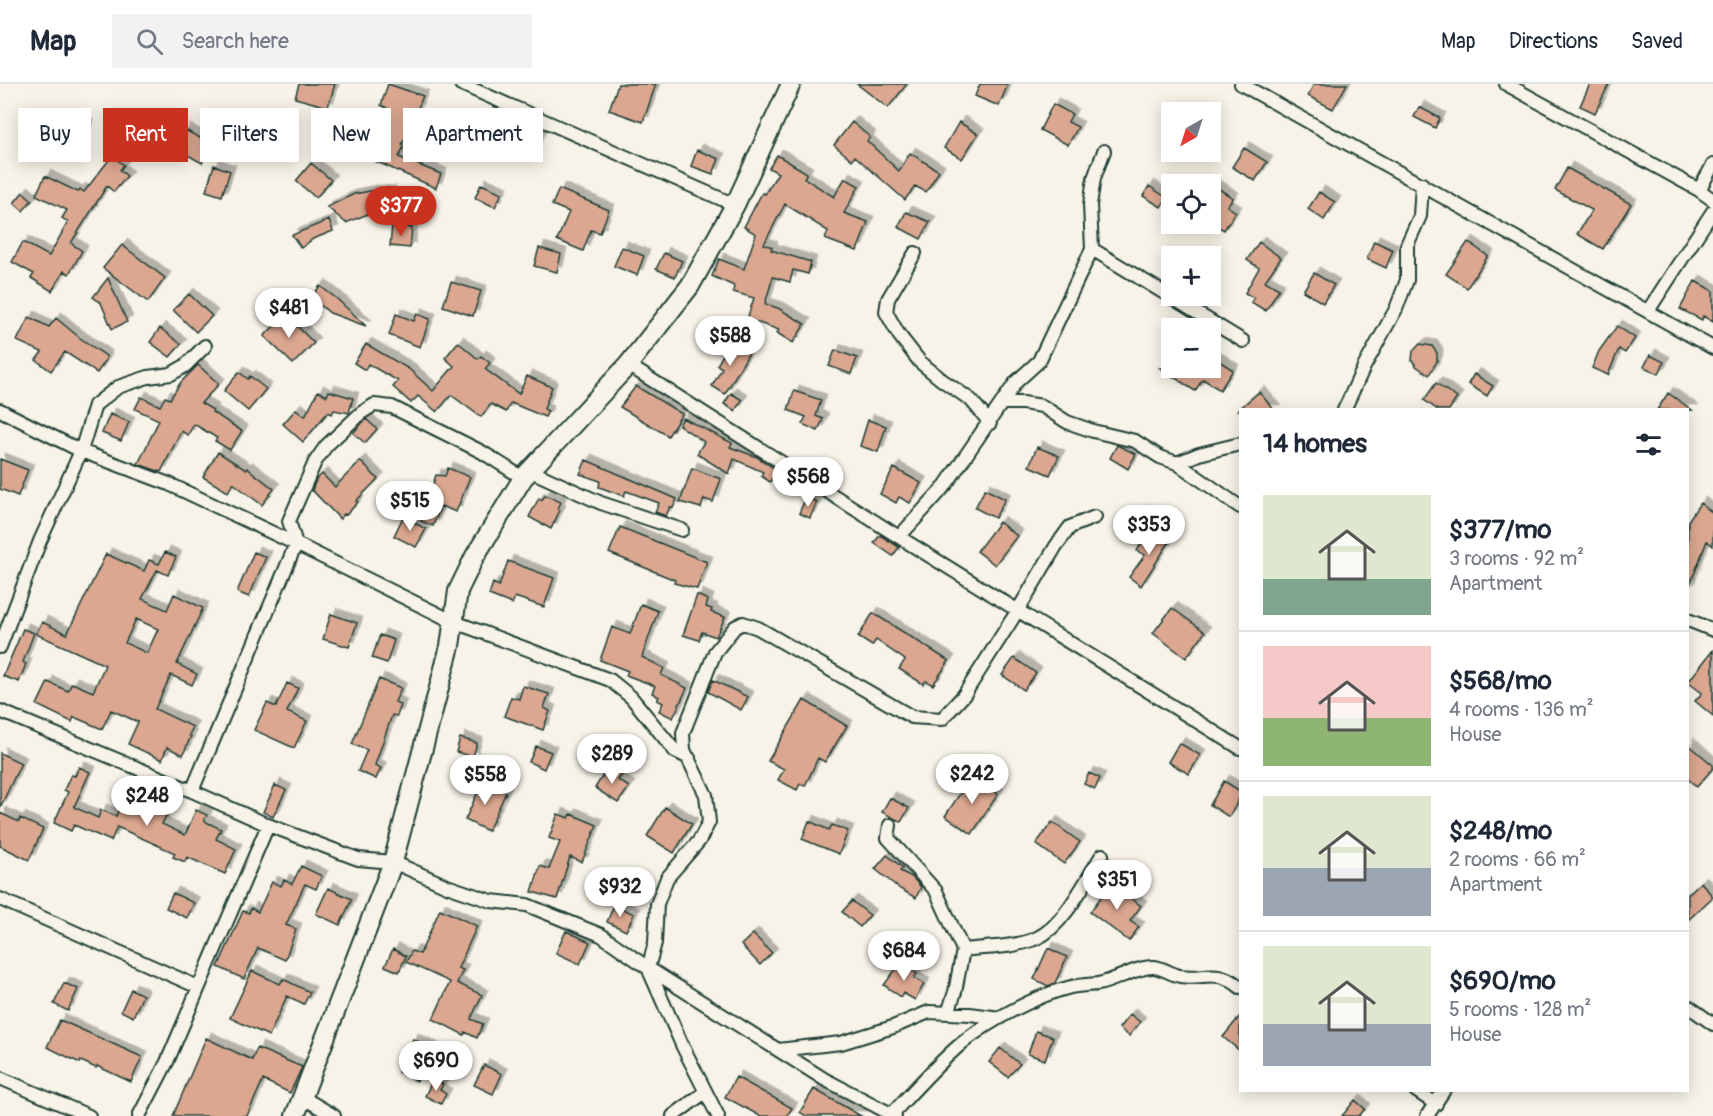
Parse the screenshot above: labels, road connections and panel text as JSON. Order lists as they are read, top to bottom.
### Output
{
  "north": "bottom left",
  "page": {
    "header": "Map",
    "search": "Search here",
    "nav": ["Map", "Directions", "Saved"],
    "map_buttons": ["+", "−"],
    "chip": [
      "Buy",
      "Rent",
      "Filters",
      "New",
      "Apartment"
    ],
    "price": [
      "$377",
      "$481",
      "$588",
      "$568",
      "$515",
      "$353",
      "$289",
      "$242",
      "$558",
      "$248",
      "$351",
      "$932",
      "$684",
      "$690"
    ],
    "heading": "14 homes",
    "list": [
      {
        "name": "$377/mo",
        "note": "3 rooms · 92 m² · Apartment"
      },
      {
        "name": "$568/mo",
        "note": "4 rooms · 136 m² · House"
      },
      {
        "name": "$248/mo",
        "note": "2 rooms · 66 m² · Apartment"
      },
      {
        "name": "$690/mo",
        "note": "5 rooms · 128 m² · House"
      }
    ]
  }
}
